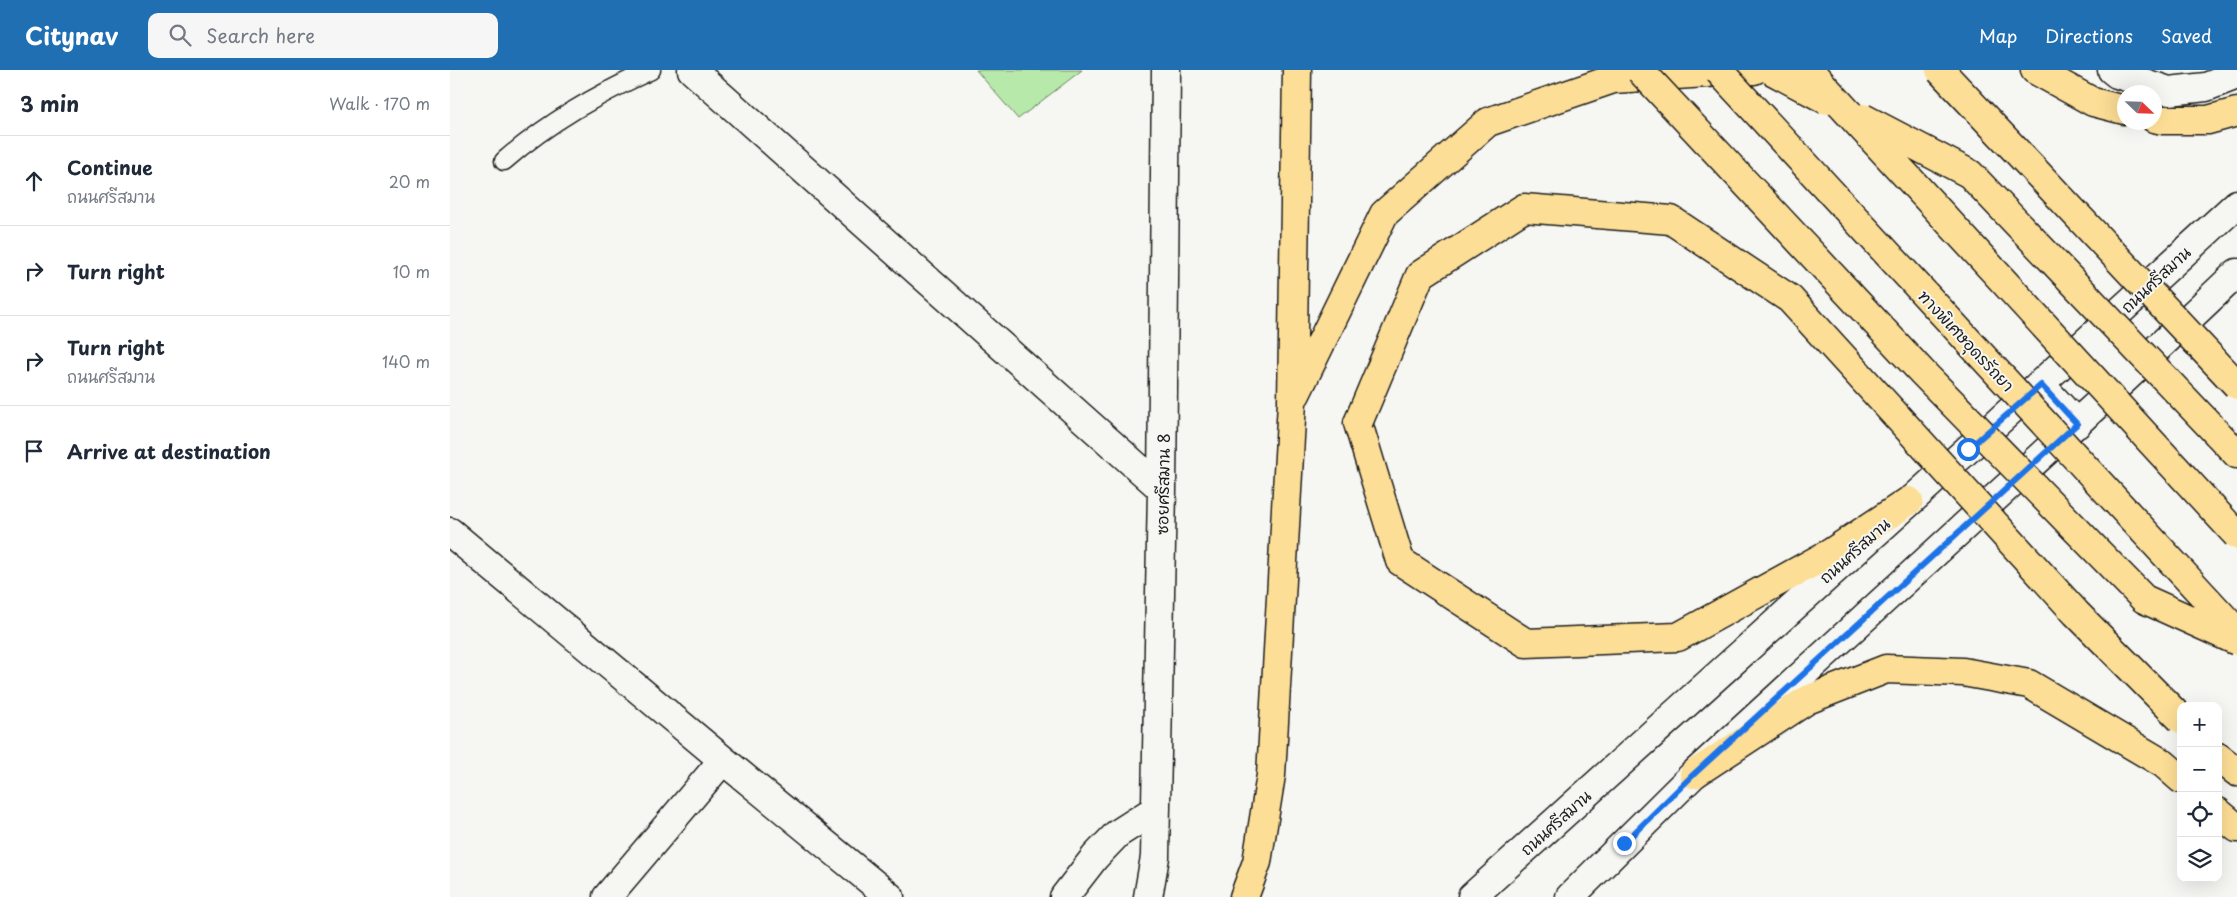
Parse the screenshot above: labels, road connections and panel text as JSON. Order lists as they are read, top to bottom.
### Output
{
  "streets": {
    "highway": ["ทางพิเศษอุดรรัถยา"],
    "street": ["ถนนศรีสมาน", "ซอยศรีสมาน 8"]
  },
  "north": "bottom right",
  "page": {
    "header": "Citynav",
    "search": "Search here",
    "nav": ["Map", "Directions", "Saved"],
    "heading": ["3 min", "Walk · 170 m"],
    "list": [
      ["Continue", "ถนนศรีสมาน", "20 m"],
      ["Turn right", "10 m"],
      ["Turn right", "ถนนศรีสมาน", "140 m"],
      "Arrive at destination"
    ],
    "map_buttons": ["+", "−"]
  }
}
